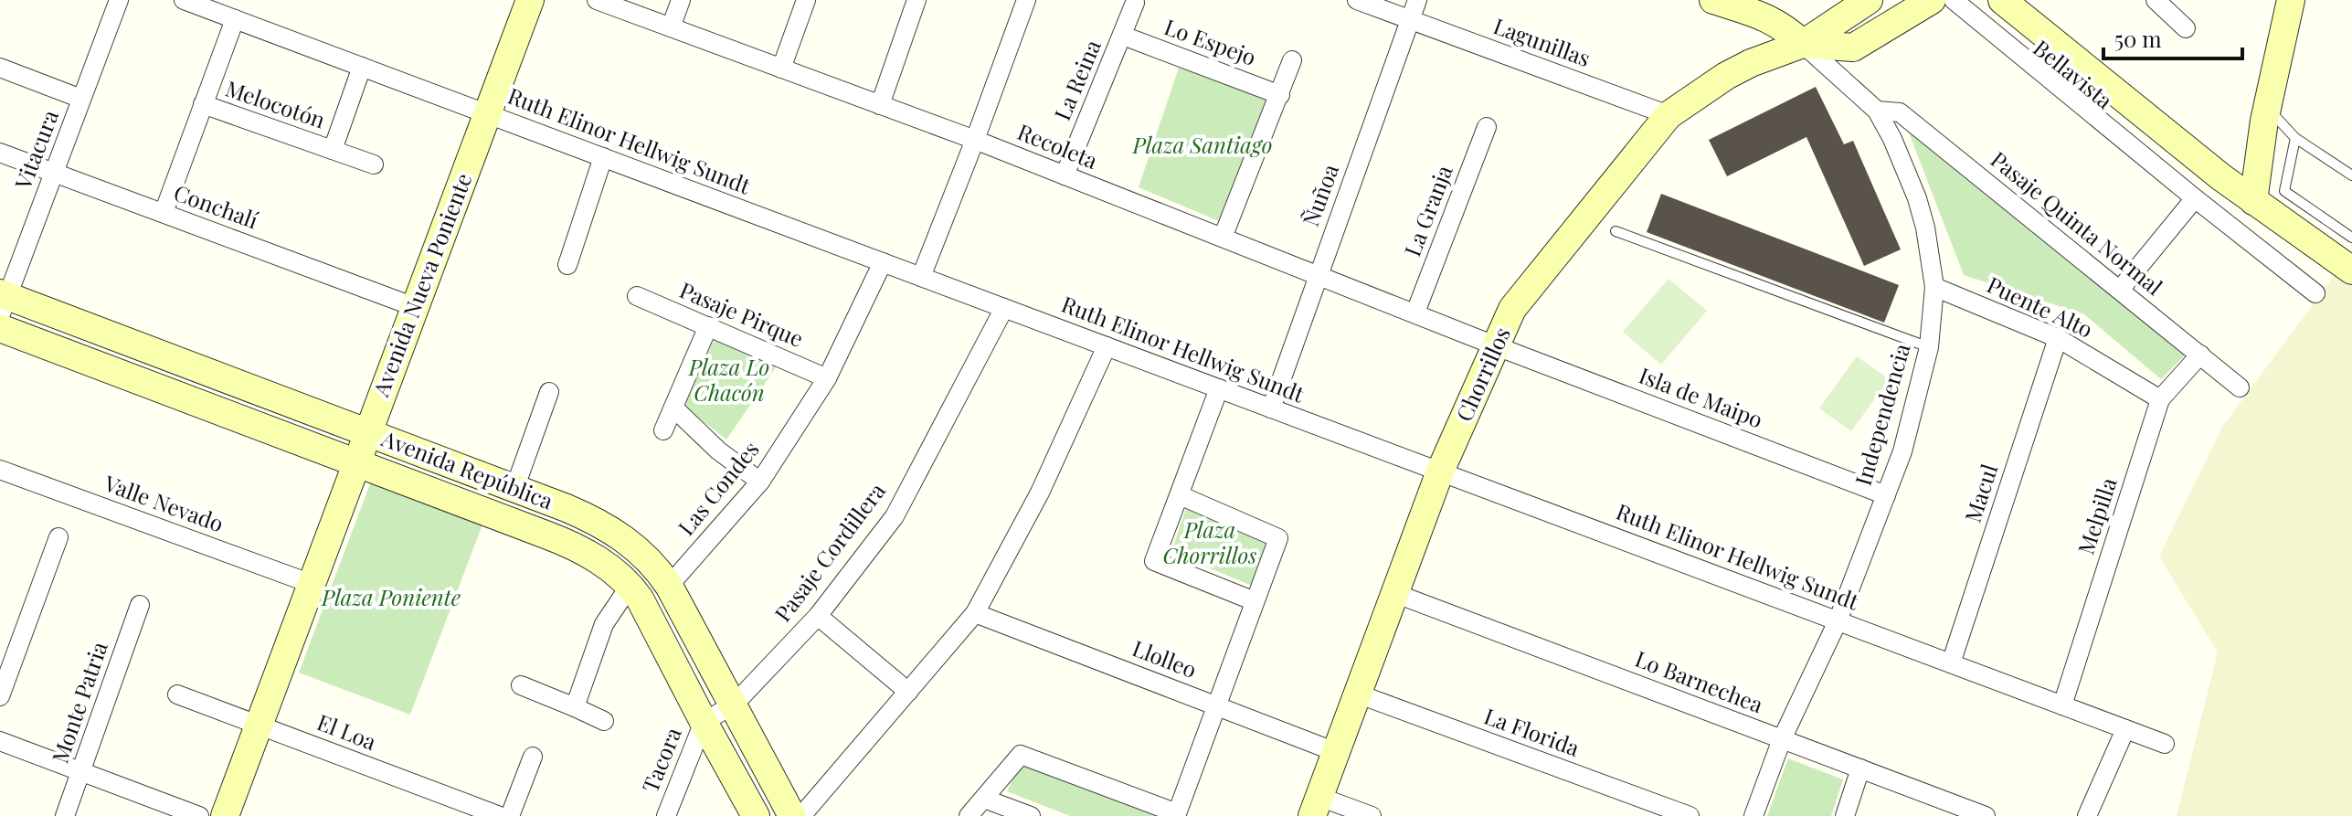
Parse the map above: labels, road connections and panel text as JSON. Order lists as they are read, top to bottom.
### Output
{
  "streets": {
    "street": [
      "Lo Espejo",
      "Lagunillas",
      "Bellavista",
      "La Reina",
      "Melocotón",
      "Ruth Elinor Hellwig Sundt",
      "Recoleta",
      "Vitacura",
      "Ñuñoa",
      "Conchalí",
      "La Granja",
      "Pasaje Quinta Normal",
      "Avenida Nueva Poniente",
      "Puente Alto",
      "Pasaje Pirque",
      "Chorrillos",
      "Isla de Maipo",
      "Independencia",
      "Avenida República",
      "Las Condes",
      "Macul",
      "Valle Nevado",
      "Melpilla",
      "Pasaje Cordillera",
      "Llolleo",
      "Lo Barnechea",
      "Monte Patria",
      "El Loa",
      "La Florida",
      "Tacora"
    ]
  },
  "crossings": [
    ["Lo Espejo", "La Reina"],
    ["Lagunillas", "Ñuñoa"],
    ["Lagunillas", "Chorrillos"],
    ["La Reina", "Recoleta"],
    ["Melocotón", "Ruth Elinor Hellwig Sundt"],
    ["Melocotón", "Conchalí"],
    ["Ruth Elinor Hellwig Sundt", "Ñuñoa"],
    ["Ruth Elinor Hellwig Sundt", "Avenida Nueva Poniente"],
    ["Ruth Elinor Hellwig Sundt", "Chorrillos"],
    ["Ruth Elinor Hellwig Sundt", "Independencia"],
    ["Ruth Elinor Hellwig Sundt", "Las Condes"],
    ["Ruth Elinor Hellwig Sundt", "Macul"],
    ["Ruth Elinor Hellwig Sundt", "Melpilla"],
    ["Ruth Elinor Hellwig Sundt", "Pasaje Cordillera"],
    ["Recoleta", "Ñuñoa"],
    ["Recoleta", "La Granja"],
    ["Recoleta", "Chorrillos"],
    ["Recoleta", "Isla de Maipo"],
    ["Vitacura", "Conchalí"],
    ["Vitacura", "Avenida República"],
    ["Conchalí", "Avenida Nueva Poniente"],
    ["Pasaje Quinta Normal", "Independencia"],
    ["Pasaje Quinta Normal", "Melpilla"],
    ["Avenida Nueva Poniente", "Avenida República"],
    ["Avenida Nueva Poniente", "Valle Nevado"],
    ["Avenida Nueva Poniente", "El Loa"],
    ["Puente Alto", "Independencia"],
    ["Puente Alto", "Macul"],
    ["Puente Alto", "Melpilla"],
    ["Pasaje Pirque", "Las Condes"],
    ["Chorrillos", "Isla de Maipo"],
    ["Chorrillos", "Independencia"],
    ["Chorrillos", "Llolleo"],
    ["Chorrillos", "Lo Barnechea"],
    ["Chorrillos", "La Florida"],
    ["Isla de Maipo", "Independencia"],
    ["Independencia", "Lo Barnechea"],
    ["Avenida República", "Las Condes"],
    ["Avenida República", "Pasaje Cordillera"],
    ["Avenida República", "Tacora"],
    ["Pasaje Cordillera", "Tacora"]
  ],
  "parks": [
    "Plaza Santiago",
    "Plaza Lo Chacón",
    "Plaza Chorrillos",
    "Plaza Poniente"
  ],
  "scale_bar": "50 m"
}
